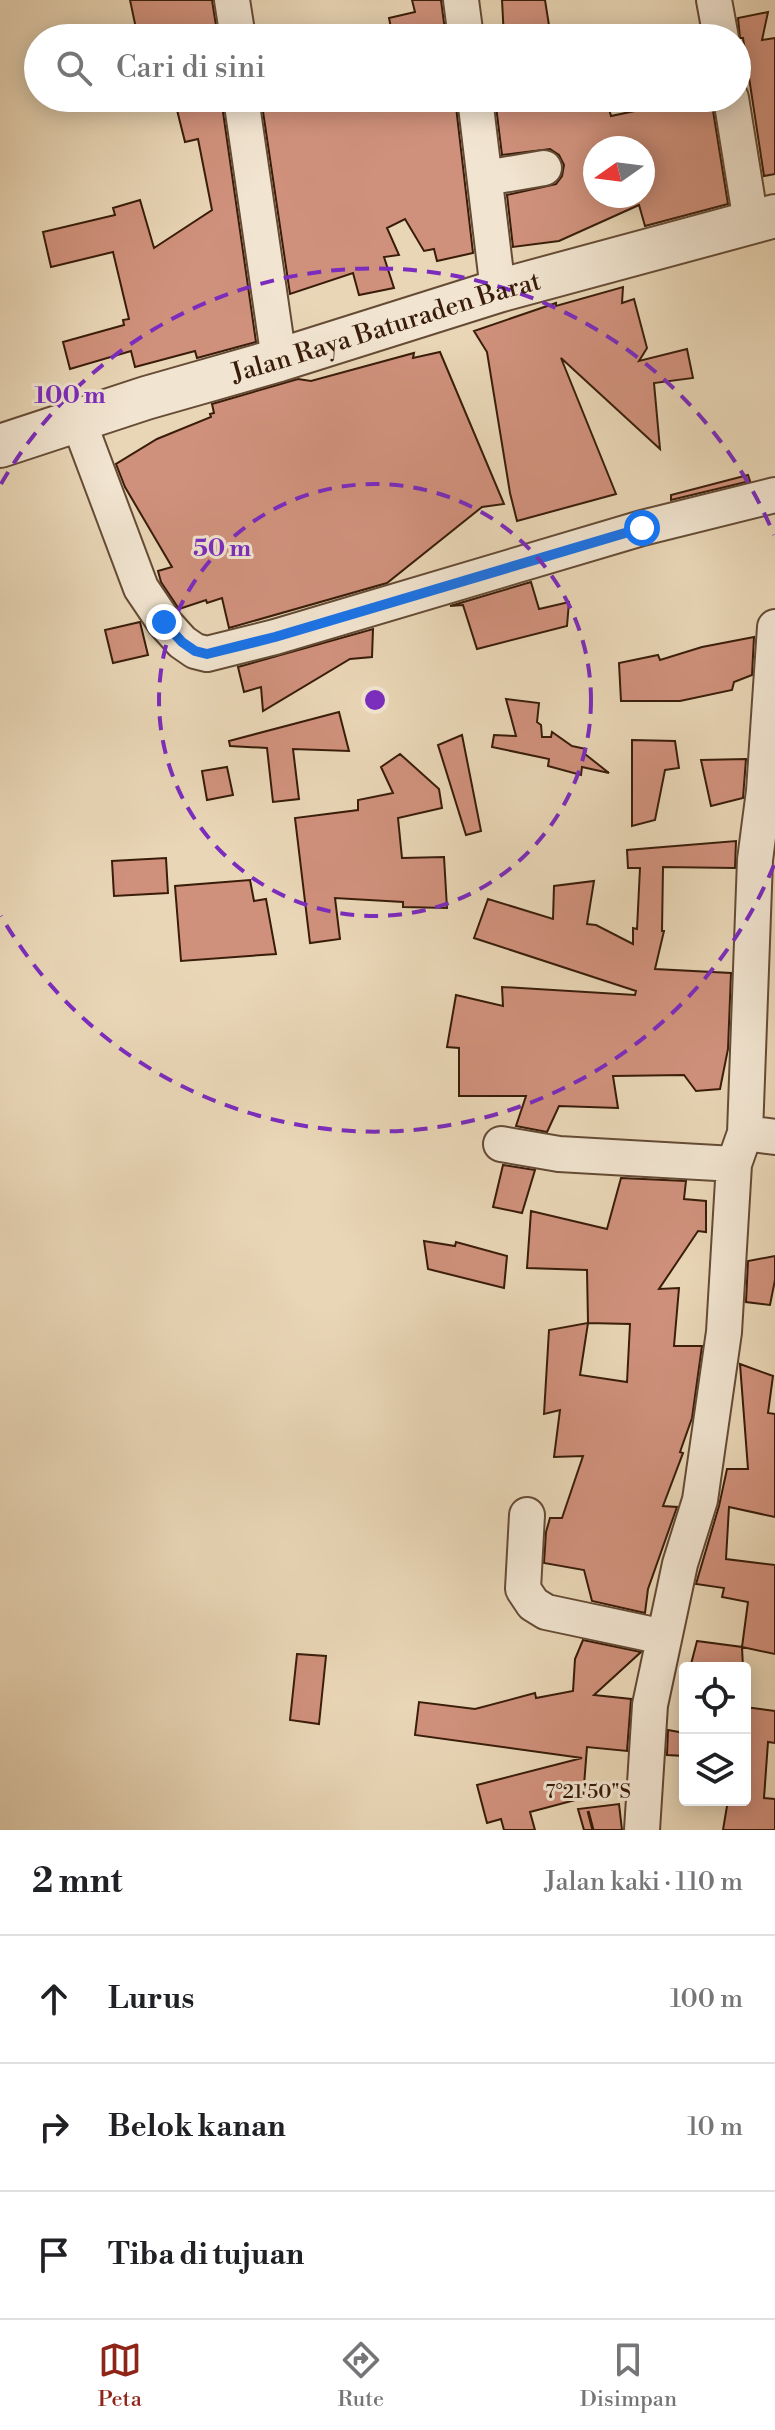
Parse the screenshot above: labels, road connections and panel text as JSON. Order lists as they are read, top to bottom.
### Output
{
  "streets": {
    "street": ["Jalan Raya Baturaden Barat"]
  },
  "north": "left",
  "page": {
    "search": "Cari di sini",
    "heading": ["2 mnt", "Jalan kaki · 110 m"],
    "list": [
      ["Lurus", "100 m"],
      ["Belok kanan", "10 m"],
      "Tiba di tujuan"
    ],
    "nav": ["Peta", "Rute", "Disimpan"]
  },
  "coordinates": ["7°21'50\"S"],
  "rings": ["100 m", "50 m"]
}
